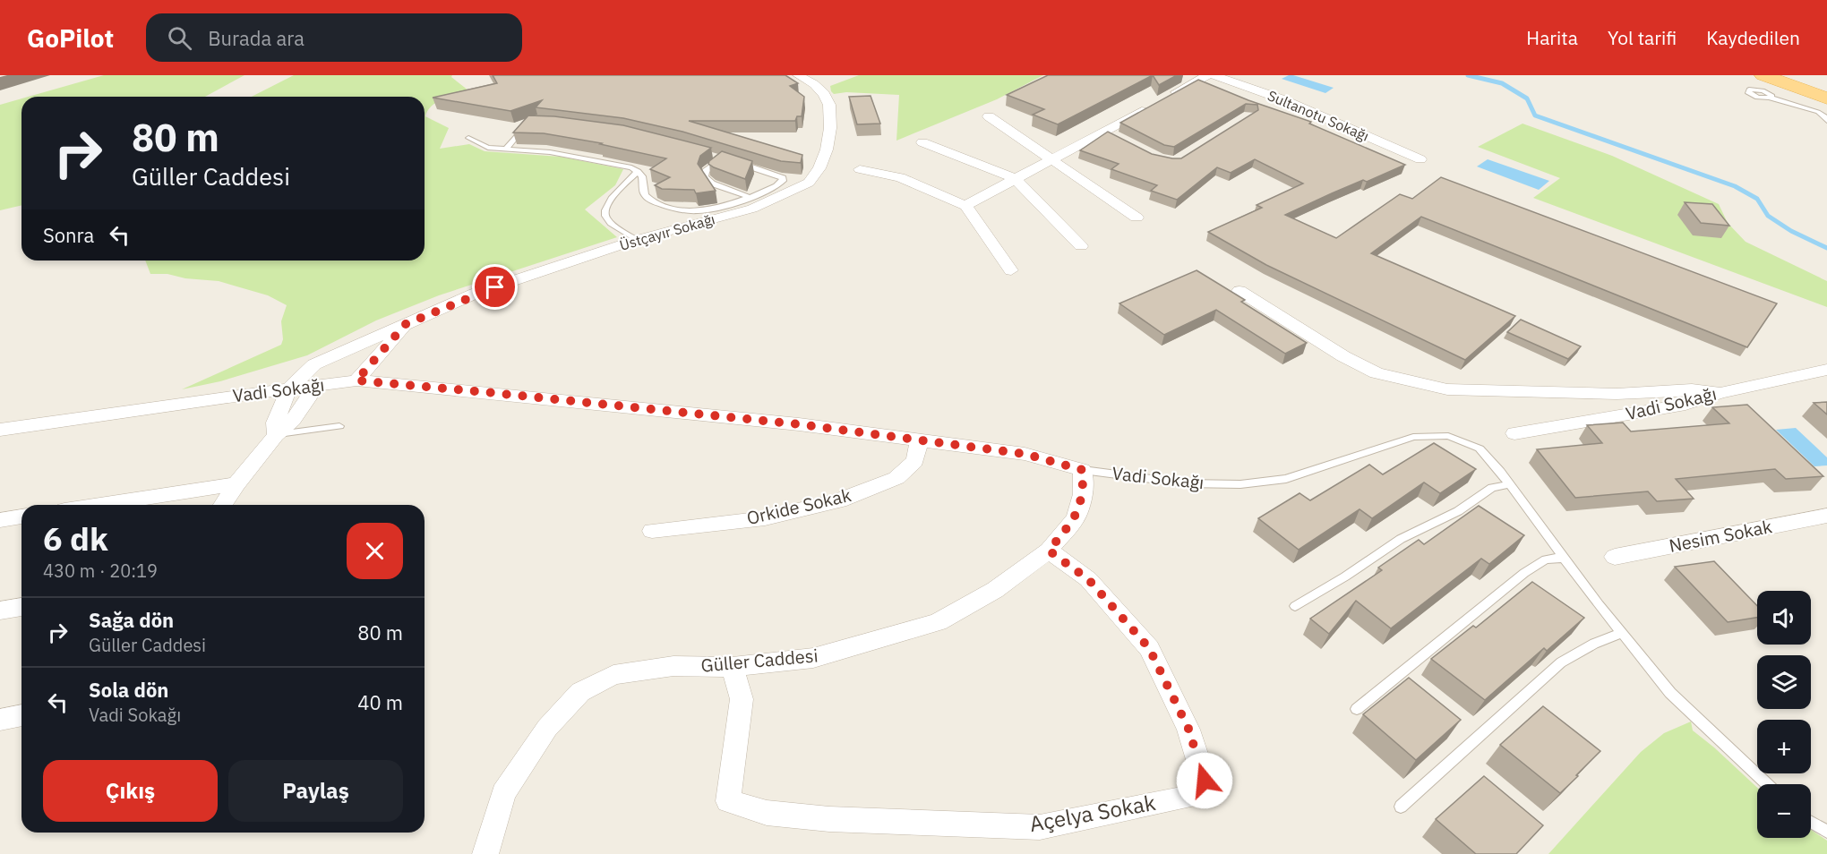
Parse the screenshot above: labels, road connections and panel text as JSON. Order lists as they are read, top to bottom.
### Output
{
  "streets": {
    "street": [
      "Sultanotu Sokağı",
      "Üstçayır Sokağı",
      "Vadi Sokağı",
      "Orkide Sokak",
      "Nesim Sokak",
      "Güller Caddesi",
      "Açelya Sokak"
    ]
  },
  "crossings": [
    ["Üstçayır Sokağı", "Vadi Sokağı"],
    ["Vadi Sokağı", "Orkide Sokak"],
    ["Vadi Sokağı", "Güller Caddesi"],
    ["Güller Caddesi", "Açelya Sokak"]
  ],
  "page": {
    "header": "GoPilot",
    "search": "Burada ara",
    "nav": ["Harita", "Yol tarifi", "Kaydedilen"],
    "turn": ["80 m", "Güller Caddesi"],
    "then": "Sonra",
    "heading": ["6 dk", "430 m · 20:19"],
    "map_buttons": ["+", "−"],
    "list": [
      {
        "name": "Sağa dön",
        "note": "Güller Caddesi",
        "value": "80 m"
      },
      {
        "name": "Sola dön",
        "note": "Vadi Sokağı",
        "value": "40 m"
      }
    ],
    "buttons": ["Çıkış", "Paylaş"]
  }
}
